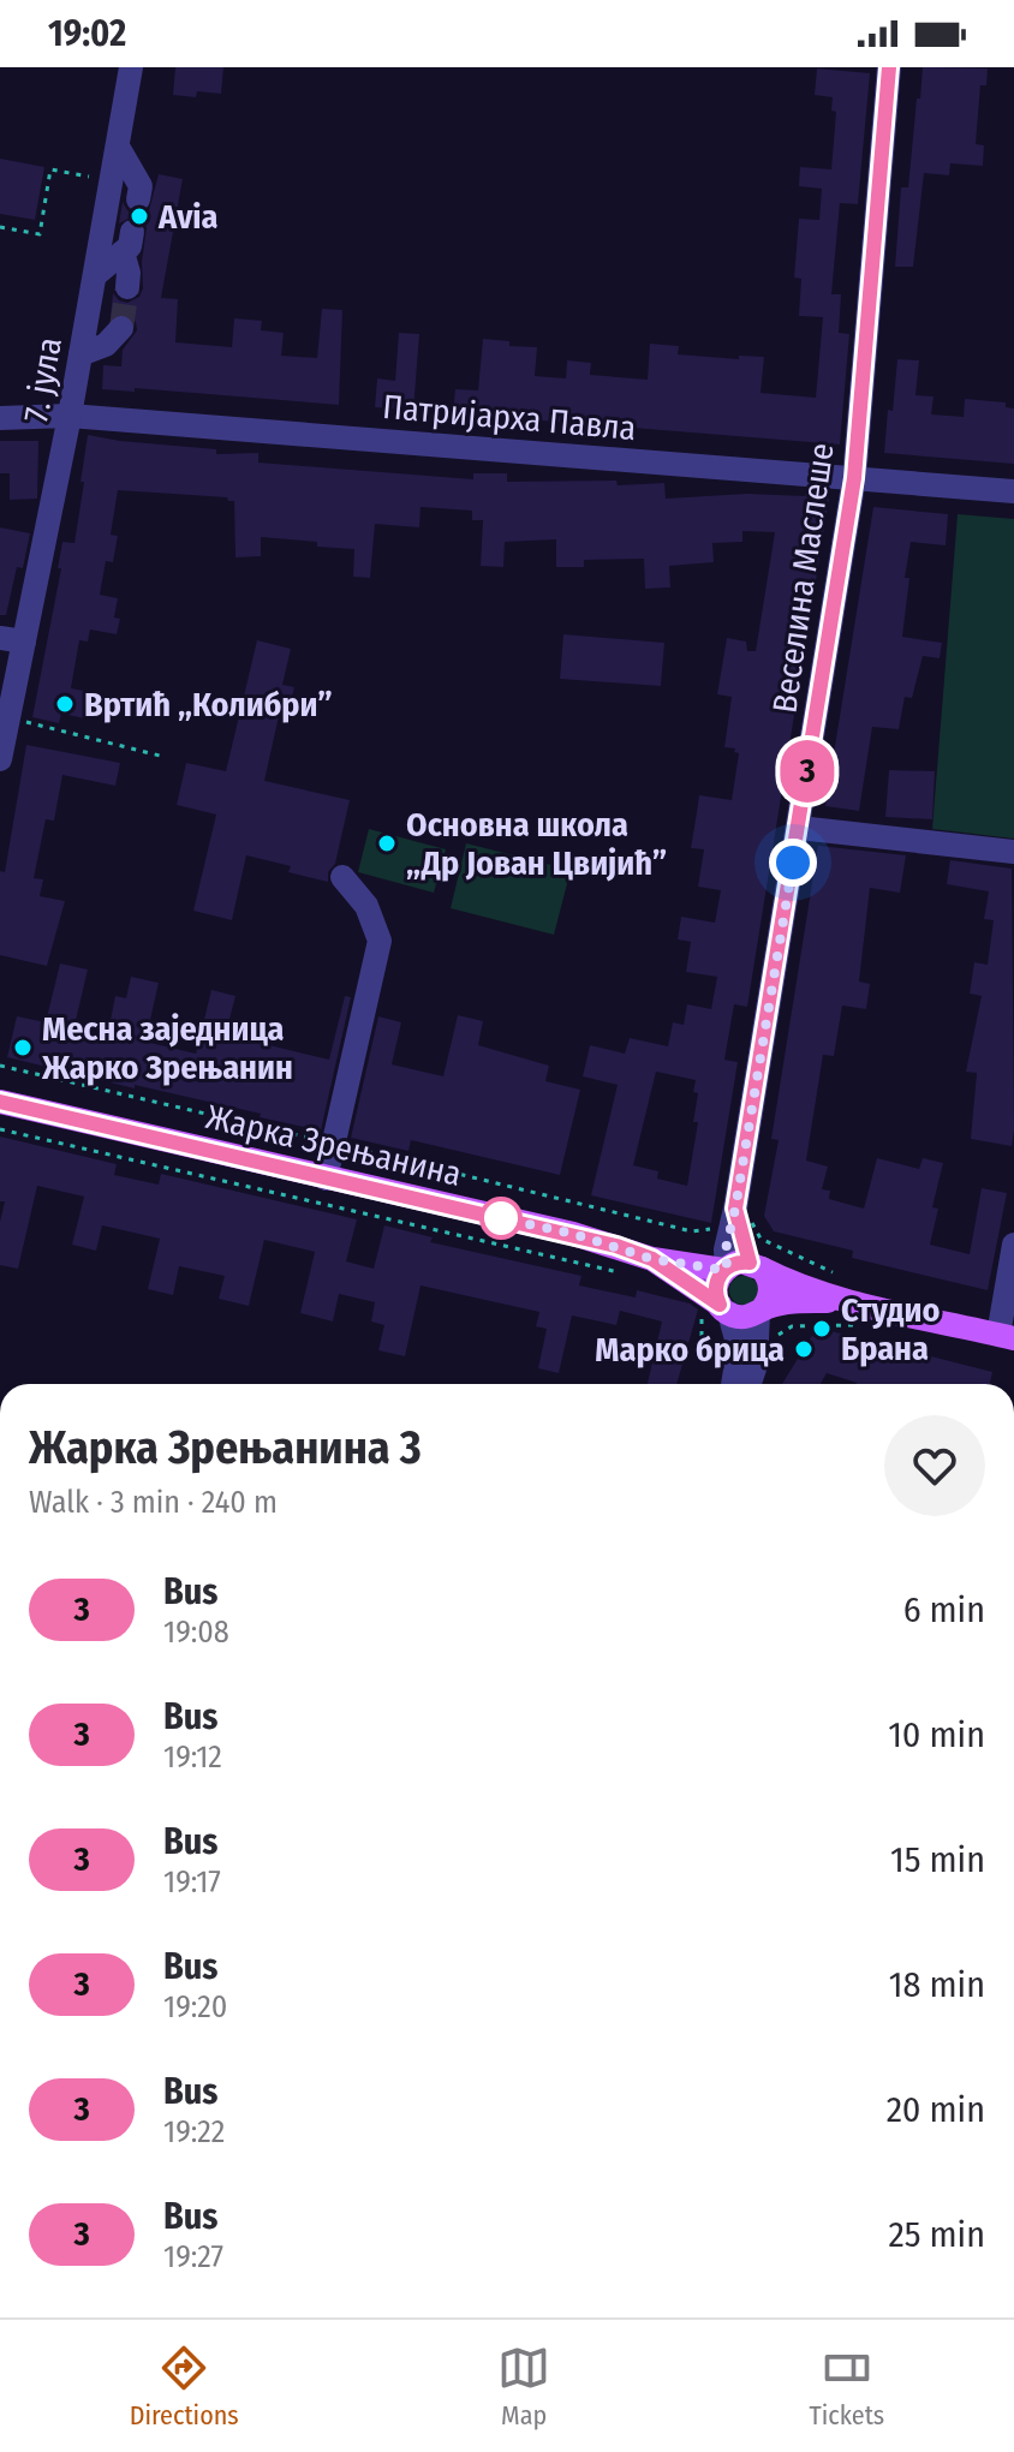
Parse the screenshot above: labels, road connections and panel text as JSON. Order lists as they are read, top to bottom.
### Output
{
  "streets": {
    "main road": ["Жарка Зрењанина"],
    "street": ["7. јула", "Патријарха Павла", "Веселина Маслеше"]
  },
  "crossings": [
    ["7. јула", "Патријарха Павла"],
    ["Патријарха Павла", "Веселина Маслеше"],
    ["Веселина Маслеше", "Жарка Зрењанина"]
  ],
  "places": [
    "Avia",
    "Вртић „Колибри”",
    "Основна школа „Др Јован Цвијић”",
    "Месна заједница Жарко Зрењанин",
    "Студио Брана",
    "Марко брица"
  ],
  "lines": ["bus line 3"],
  "page": {
    "status": "19:02",
    "on_map": "3",
    "heading": ["Жарка Зрењанина 3", "Walk · 3 min · 240 m"],
    "list": [
      {
        "mark": "3",
        "name": "Bus",
        "note": "19:08",
        "value": "6 min"
      },
      {
        "mark": "3",
        "name": "Bus",
        "note": "19:12",
        "value": "10 min"
      },
      {
        "mark": "3",
        "name": "Bus",
        "note": "19:17",
        "value": "15 min"
      },
      {
        "mark": "3",
        "name": "Bus",
        "note": "19:20",
        "value": "18 min"
      },
      {
        "mark": "3",
        "name": "Bus",
        "note": "19:22",
        "value": "20 min"
      },
      {
        "mark": "3",
        "name": "Bus",
        "note": "19:27",
        "value": "25 min"
      }
    ],
    "tabs": ["Directions", "Map", "Tickets"]
  }
}
